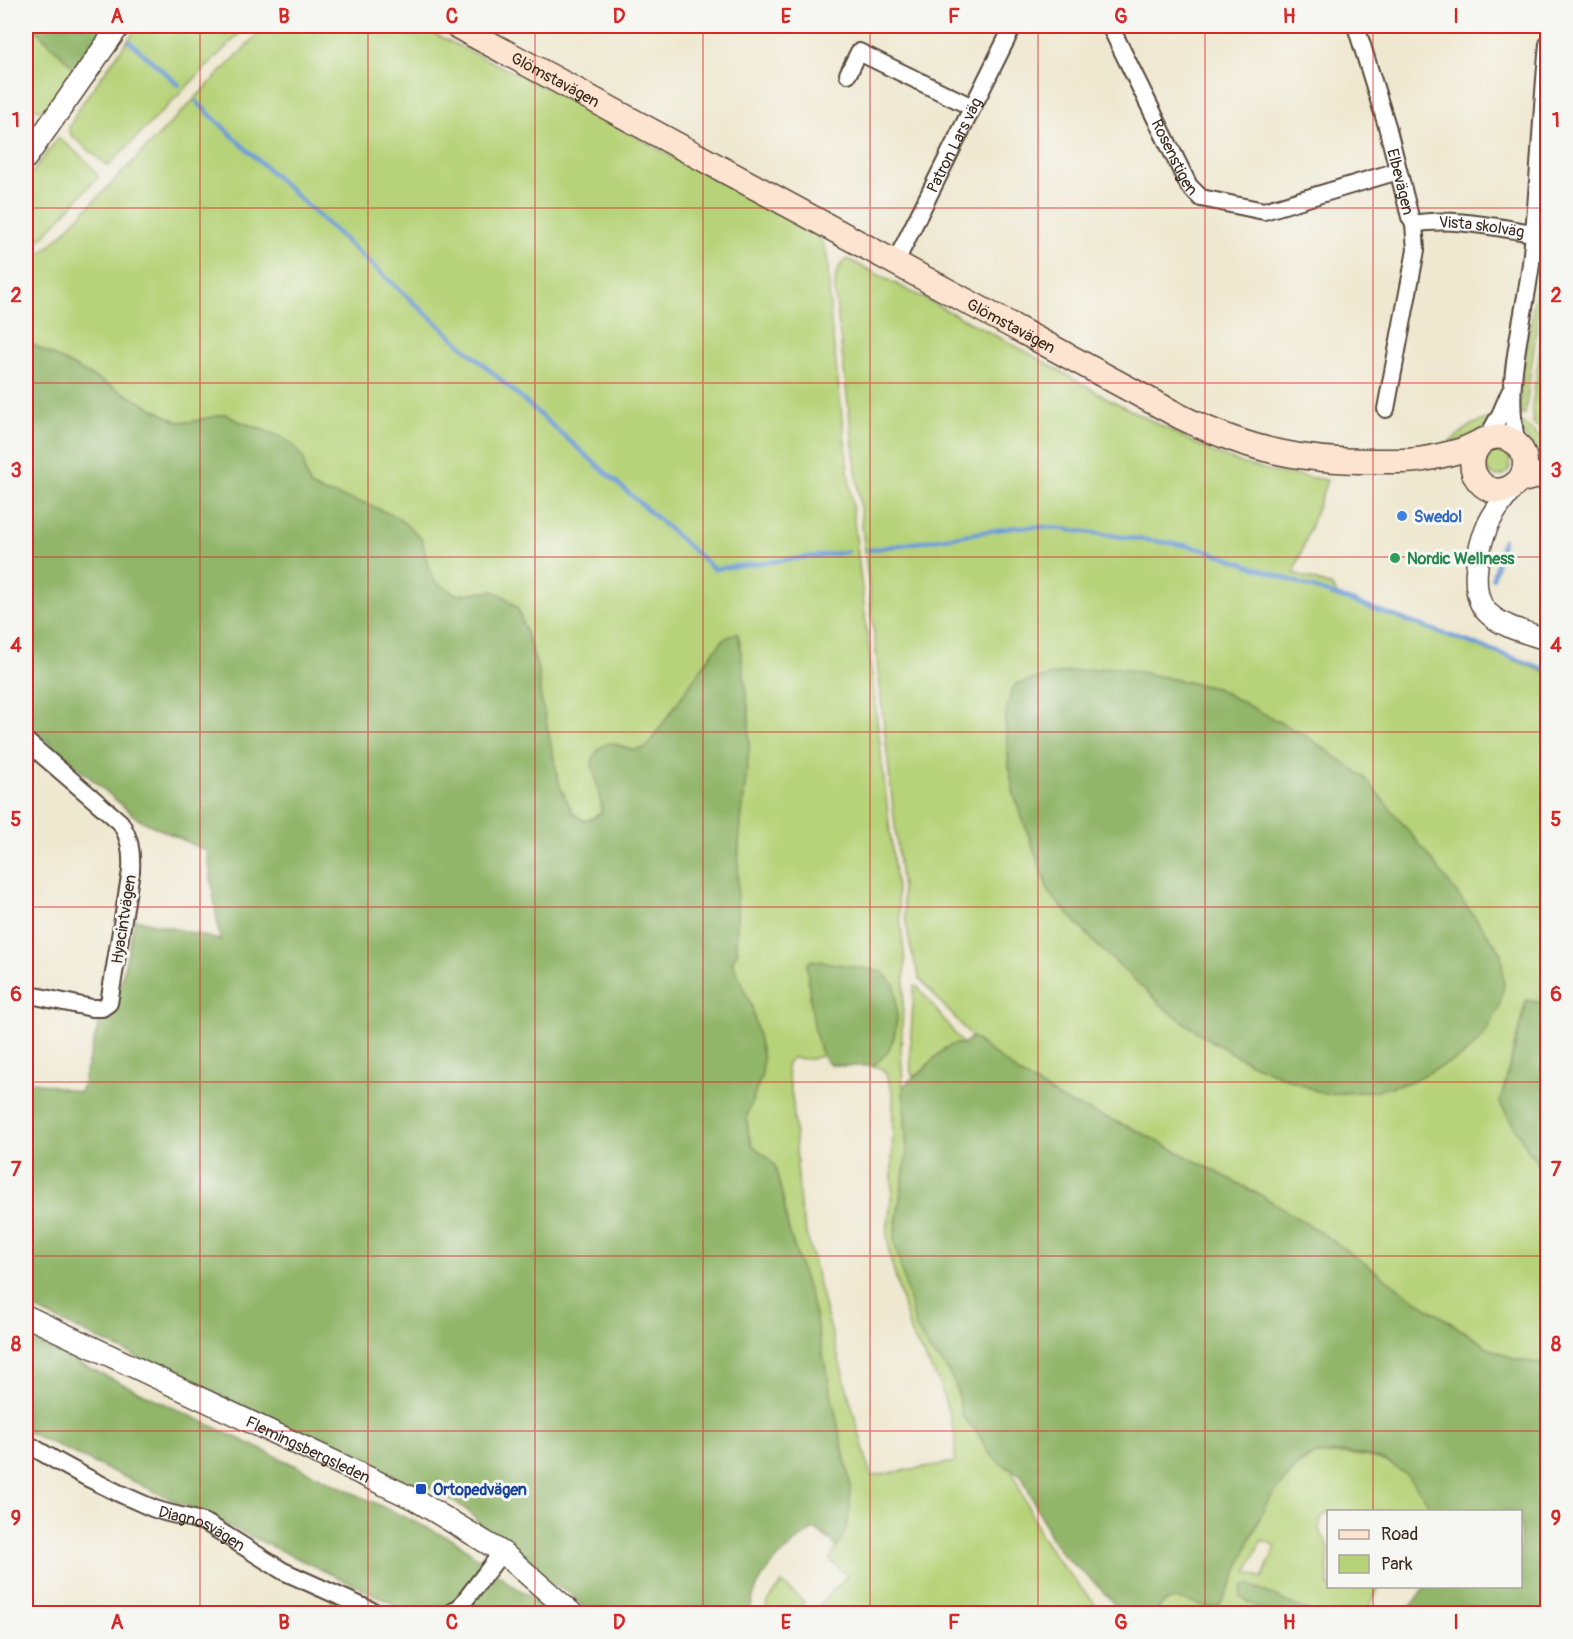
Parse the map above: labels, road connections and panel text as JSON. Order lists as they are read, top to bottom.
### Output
{
  "streets": {
    "main road": ["Glömstavägen"],
    "street": [
      "Patron Lars väg",
      "Rosenstigen",
      "Elbevägen",
      "Vista skolväg",
      "Hyacintvägen",
      "Flemingsbergsleden",
      "Diagnosvägen"
    ]
  },
  "crossings": [
    ["Glömstavägen", "Patron Lars väg"],
    ["Rosenstigen", "Elbevägen"],
    ["Elbevägen", "Vista skolväg"]
  ],
  "places": {
    "other": ["Swedol", "Nordic Wellness"],
    "transit": ["Ortopedvägen"]
  },
  "legend": ["Road", "Park"],
  "grid": {
    "columns": [
      "A",
      "B",
      "C",
      "D",
      "E",
      "F",
      "G",
      "H",
      "I"
    ],
    "rows": [
      "1",
      "2",
      "3",
      "4",
      "5",
      "6",
      "7",
      "8",
      "9"
    ]
  }
}
